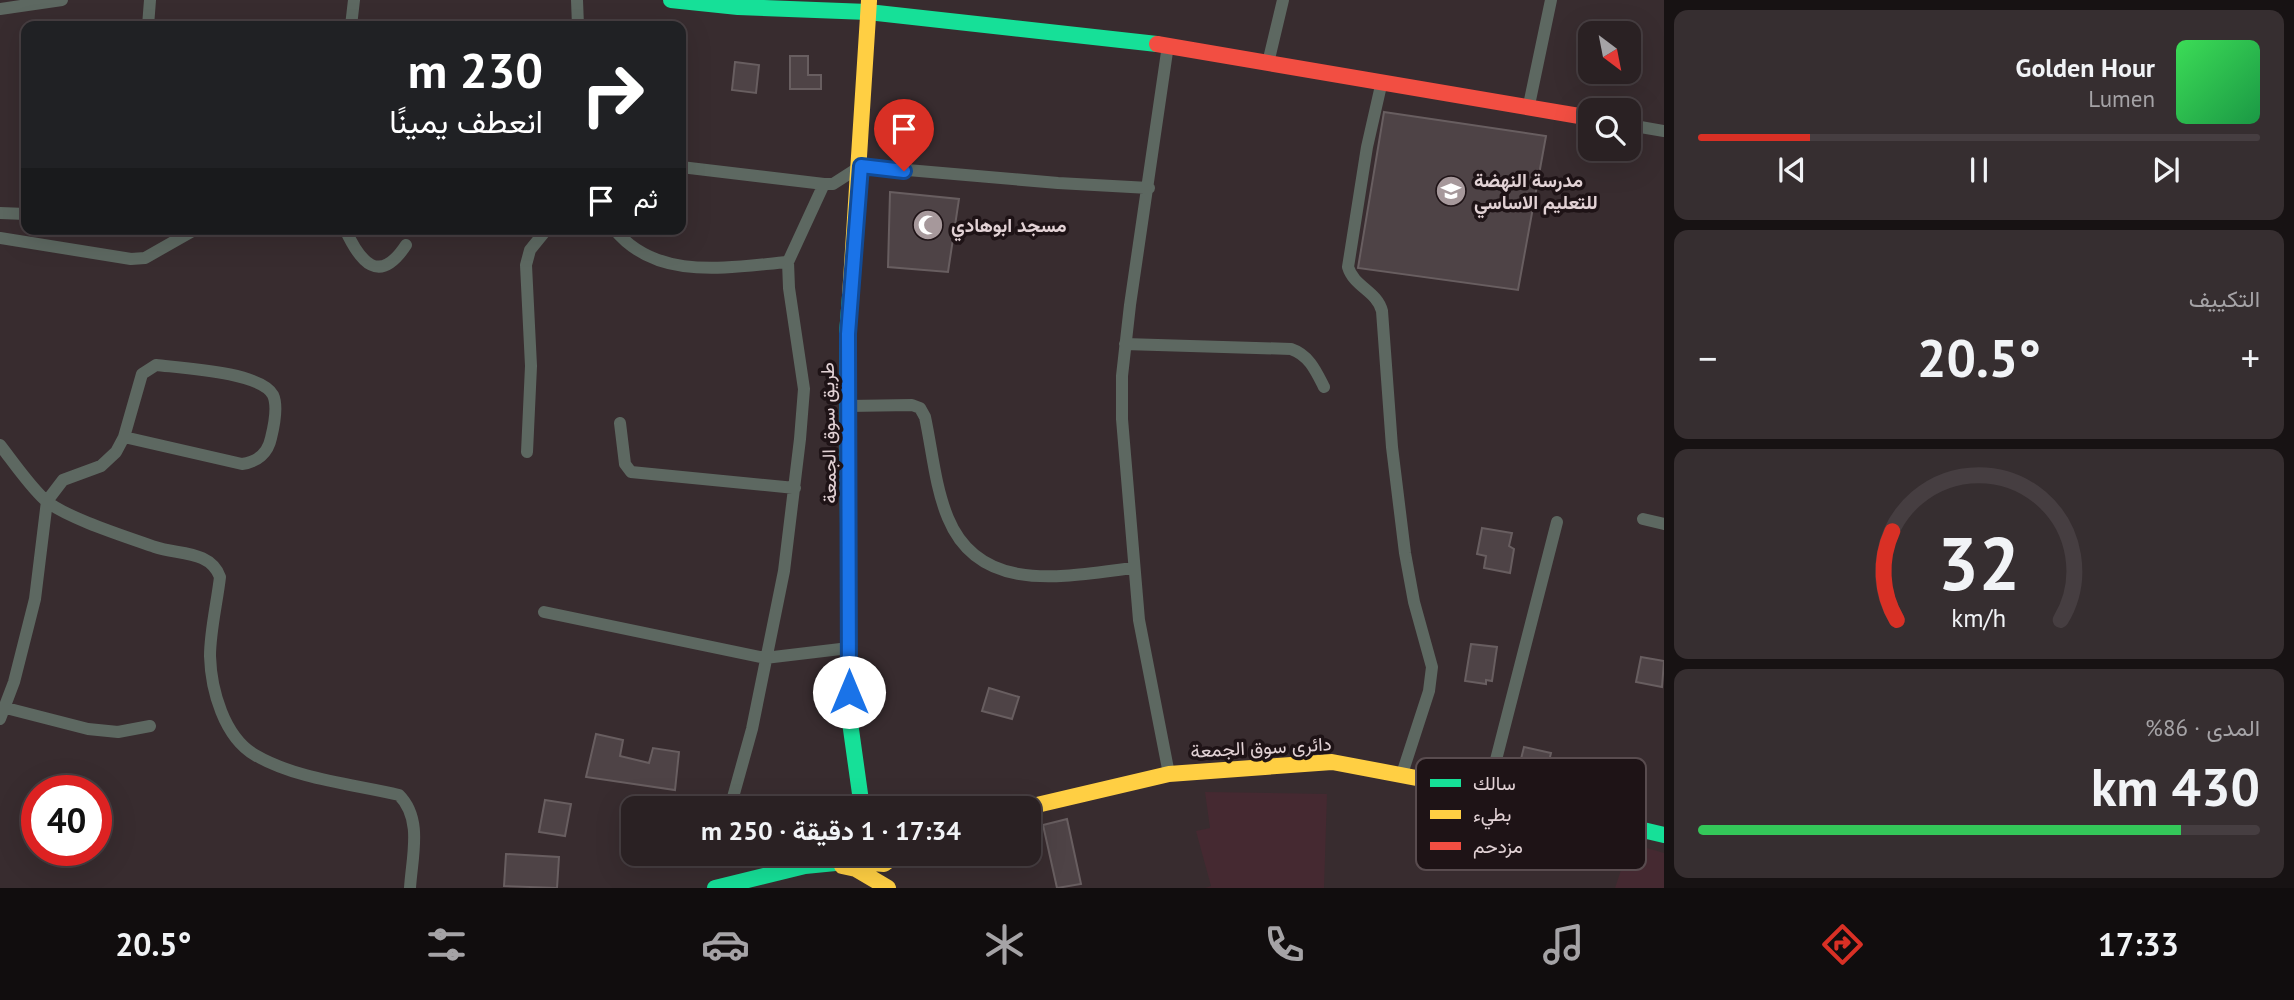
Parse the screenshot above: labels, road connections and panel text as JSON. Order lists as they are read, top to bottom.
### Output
{
  "streets": {
    "street": ["طريق سوق الجمعة", "دائرى سوق الجمعة"]
  },
  "places": {
    "school or university": ["مدرسة النهضة للتعليم الاساسي"],
    "mosque": ["مسجد ابوهادي"]
  },
  "legend": ["سالك", "بطيء", "مزدحم"],
  "north": "bottom right",
  "page": {
    "turn": ["230 m", "انعطف يمينًا"],
    "song": ["Golden Hour", "Lumen"],
    "then": "ثم",
    "tile": [
      "التكييف",
      ["المدى · 86%", "430 km"]
    ],
    "heat": ["−", "20.5°", "+"],
    "limit": "40",
    "trip": "17:34 · 1 دقيقة · 250 m",
    "tabs": ["17:33", "20.5°"],
    "gauge": ["32", "km/h"]
  }
}
